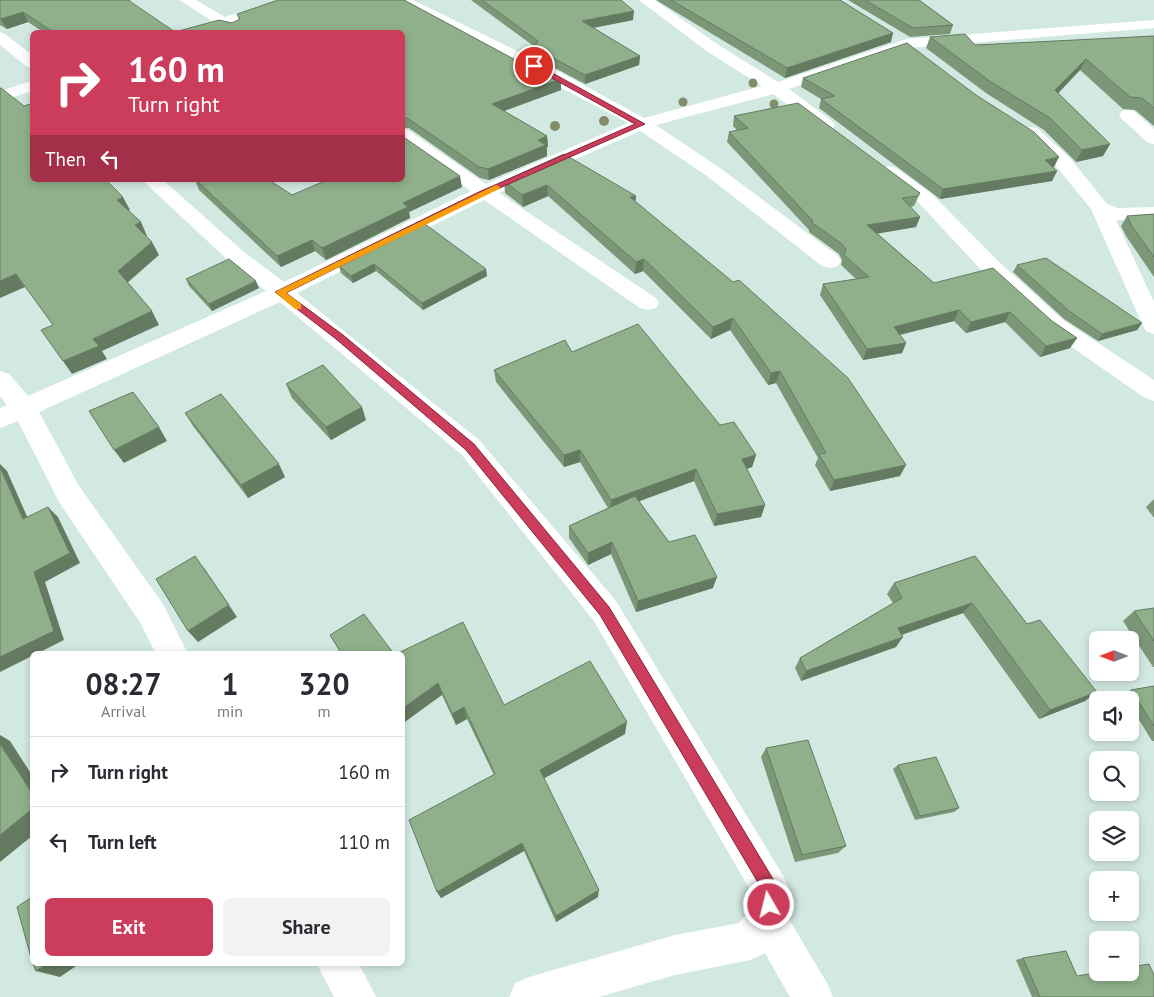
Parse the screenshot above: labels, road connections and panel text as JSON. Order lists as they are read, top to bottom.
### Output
{
  "north": "left",
  "page": {
    "turn": ["160 m", "Turn right"],
    "then": "Then",
    "map_buttons": ["+", "−"],
    "eta": [
      "08:27",
      "Arrival",
      "1",
      "min",
      "320",
      "m"
    ],
    "list": [
      {
        "name": "Turn right",
        "value": "160 m"
      },
      {
        "name": "Turn left",
        "value": "110 m"
      }
    ],
    "buttons": ["Exit", "Share"]
  }
}
